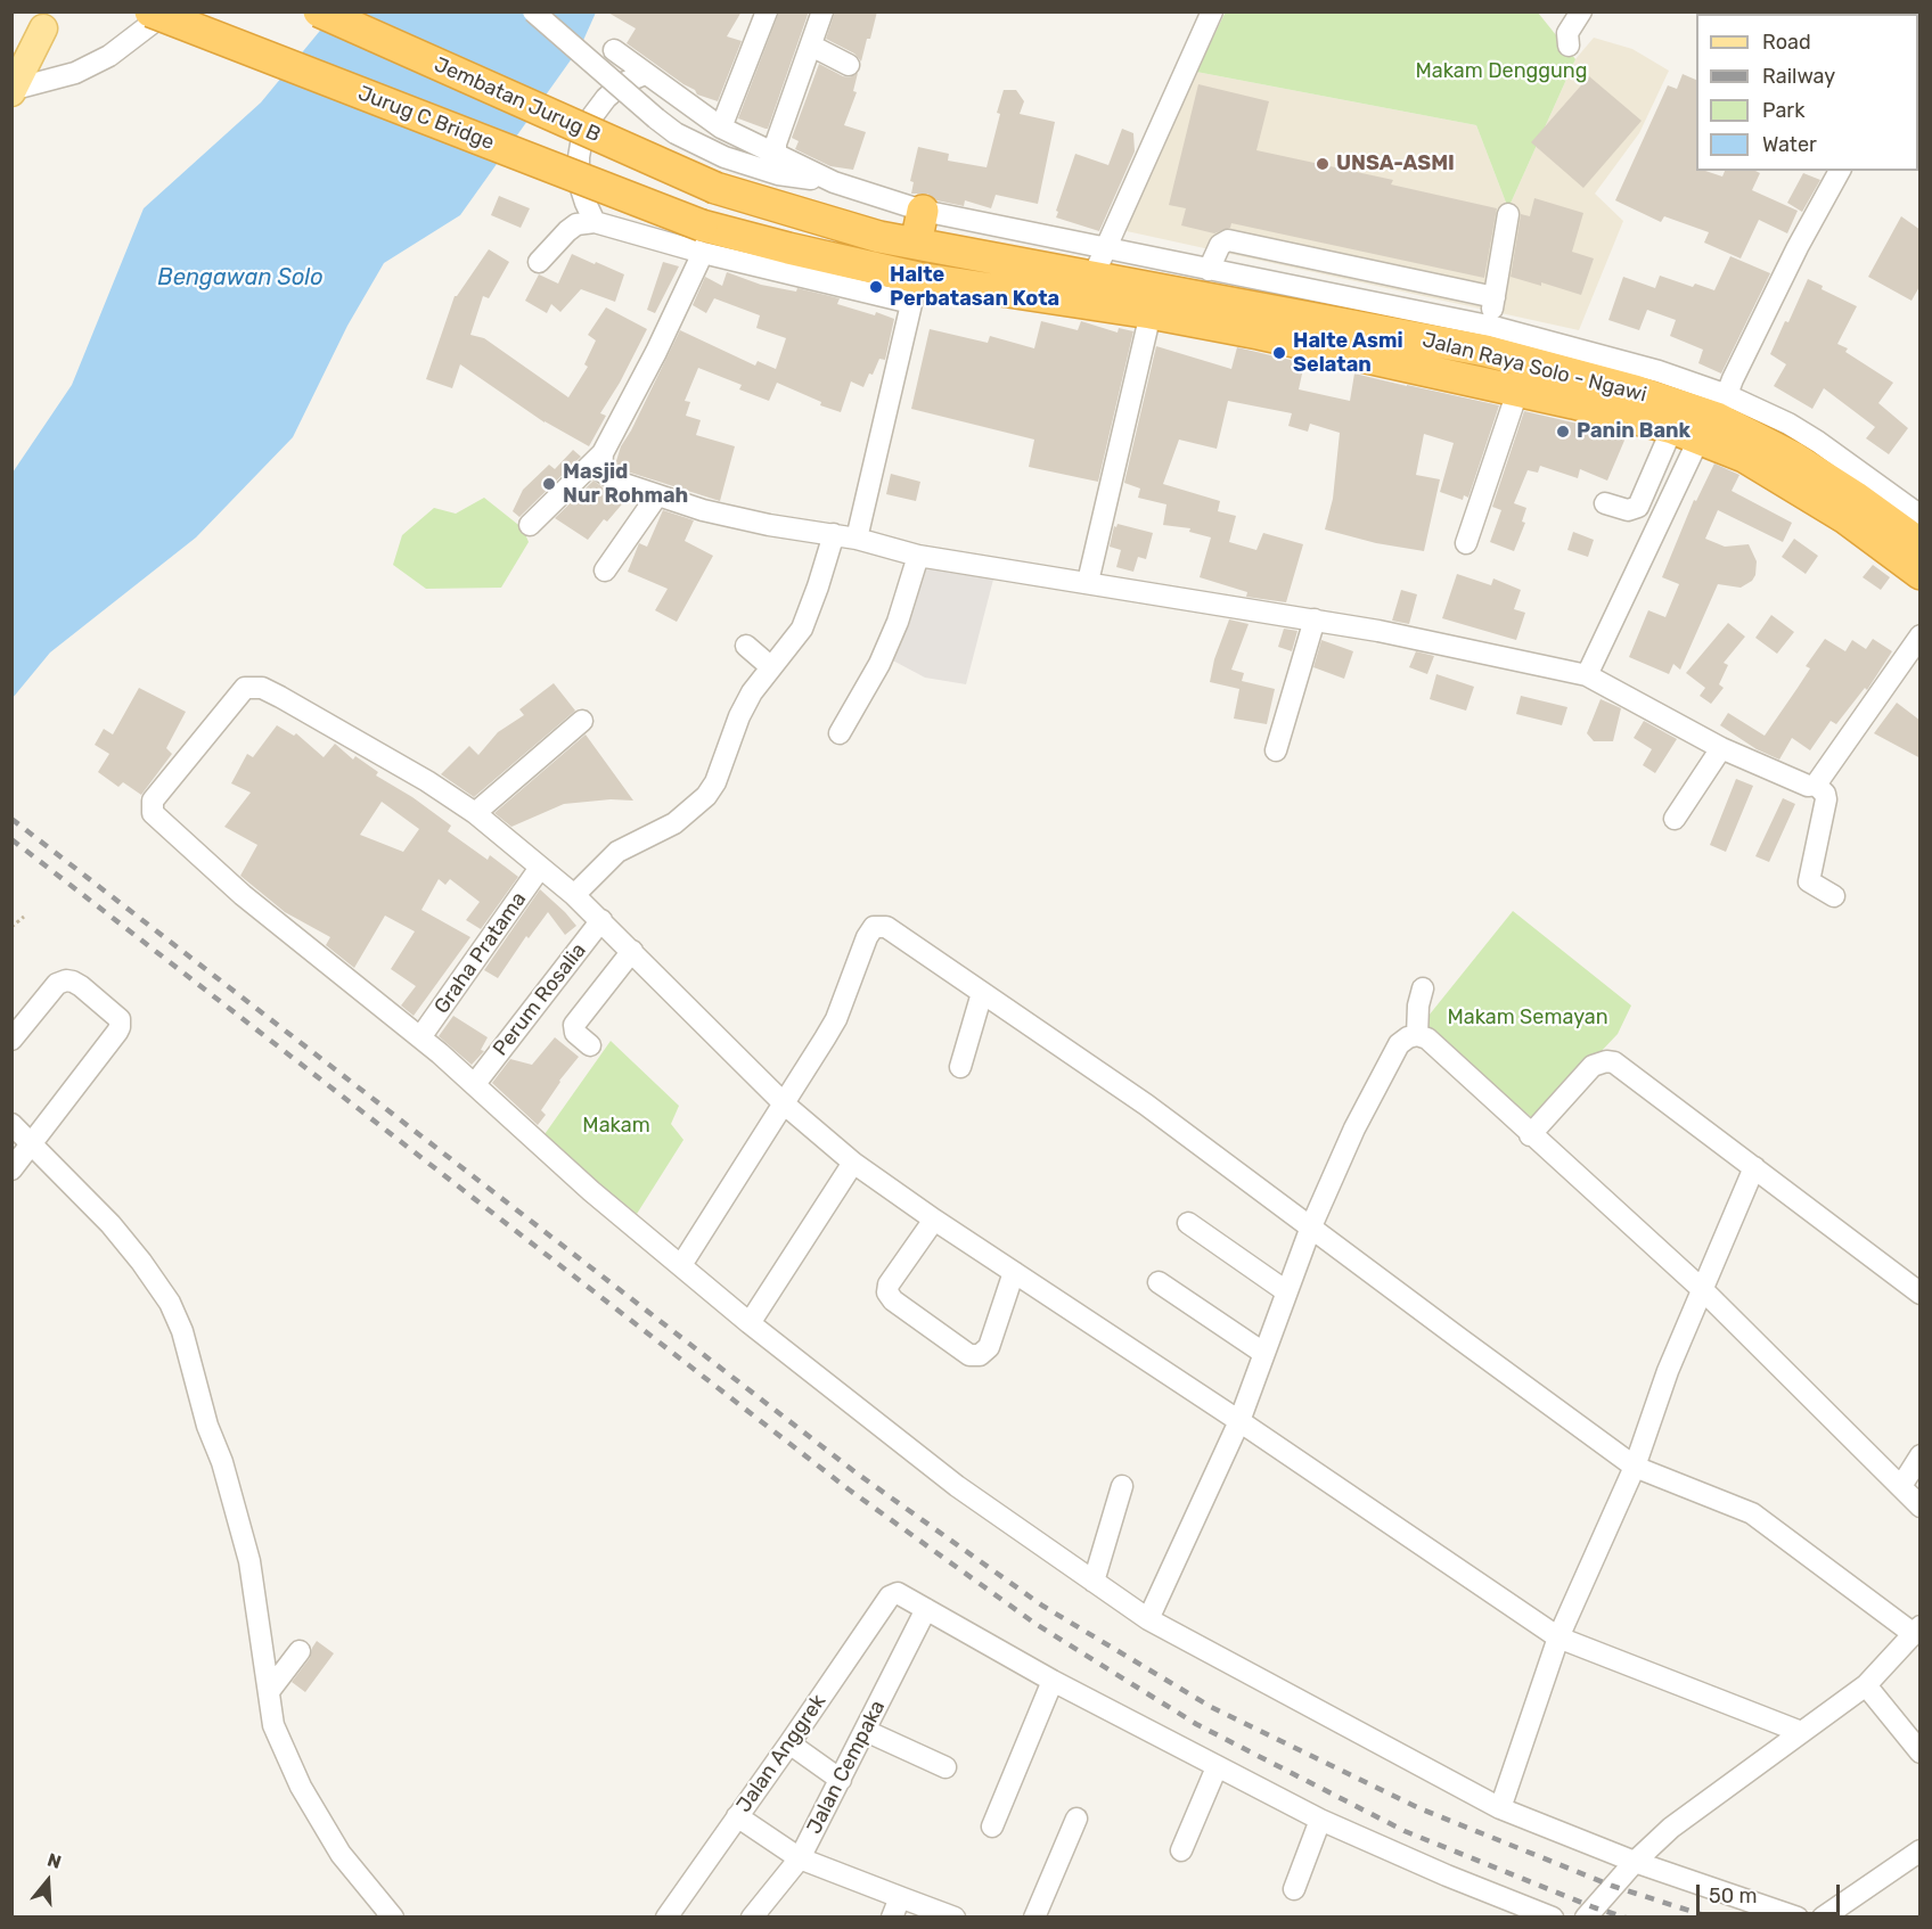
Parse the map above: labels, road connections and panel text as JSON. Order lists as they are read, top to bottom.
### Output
{
  "streets": {
    "highway": ["Jembatan Jurug B", "Jurug C Bridge", "Jalan Raya Solo - Ngawi"],
    "street": [
      "Graha Pratama",
      "Perum Rosalia",
      "Jalan Anggrek",
      "Jalan Cempaka"
    ]
  },
  "crossings": [
    ["Jembatan Jurug B", "Jalan Raya Solo - Ngawi"],
    ["Jurug C Bridge", "Jalan Raya Solo - Ngawi"],
    ["Jalan Anggrek", "Jalan Cempaka"]
  ],
  "water": ["Bengawan Solo"],
  "parks": ["Makam Denggung", "Makam Semayan", "Makam"],
  "places": [
    "UNSA-ASMI",
    "Halte Perbatasan Kota",
    "Halte Asmi Selatan",
    "Panin Bank",
    "Masjid Nur Rohmah"
  ],
  "legend": [
    "Road",
    "Railway",
    "Park",
    "Water"
  ],
  "scale_bar": "50 m",
  "north": "top"
}
